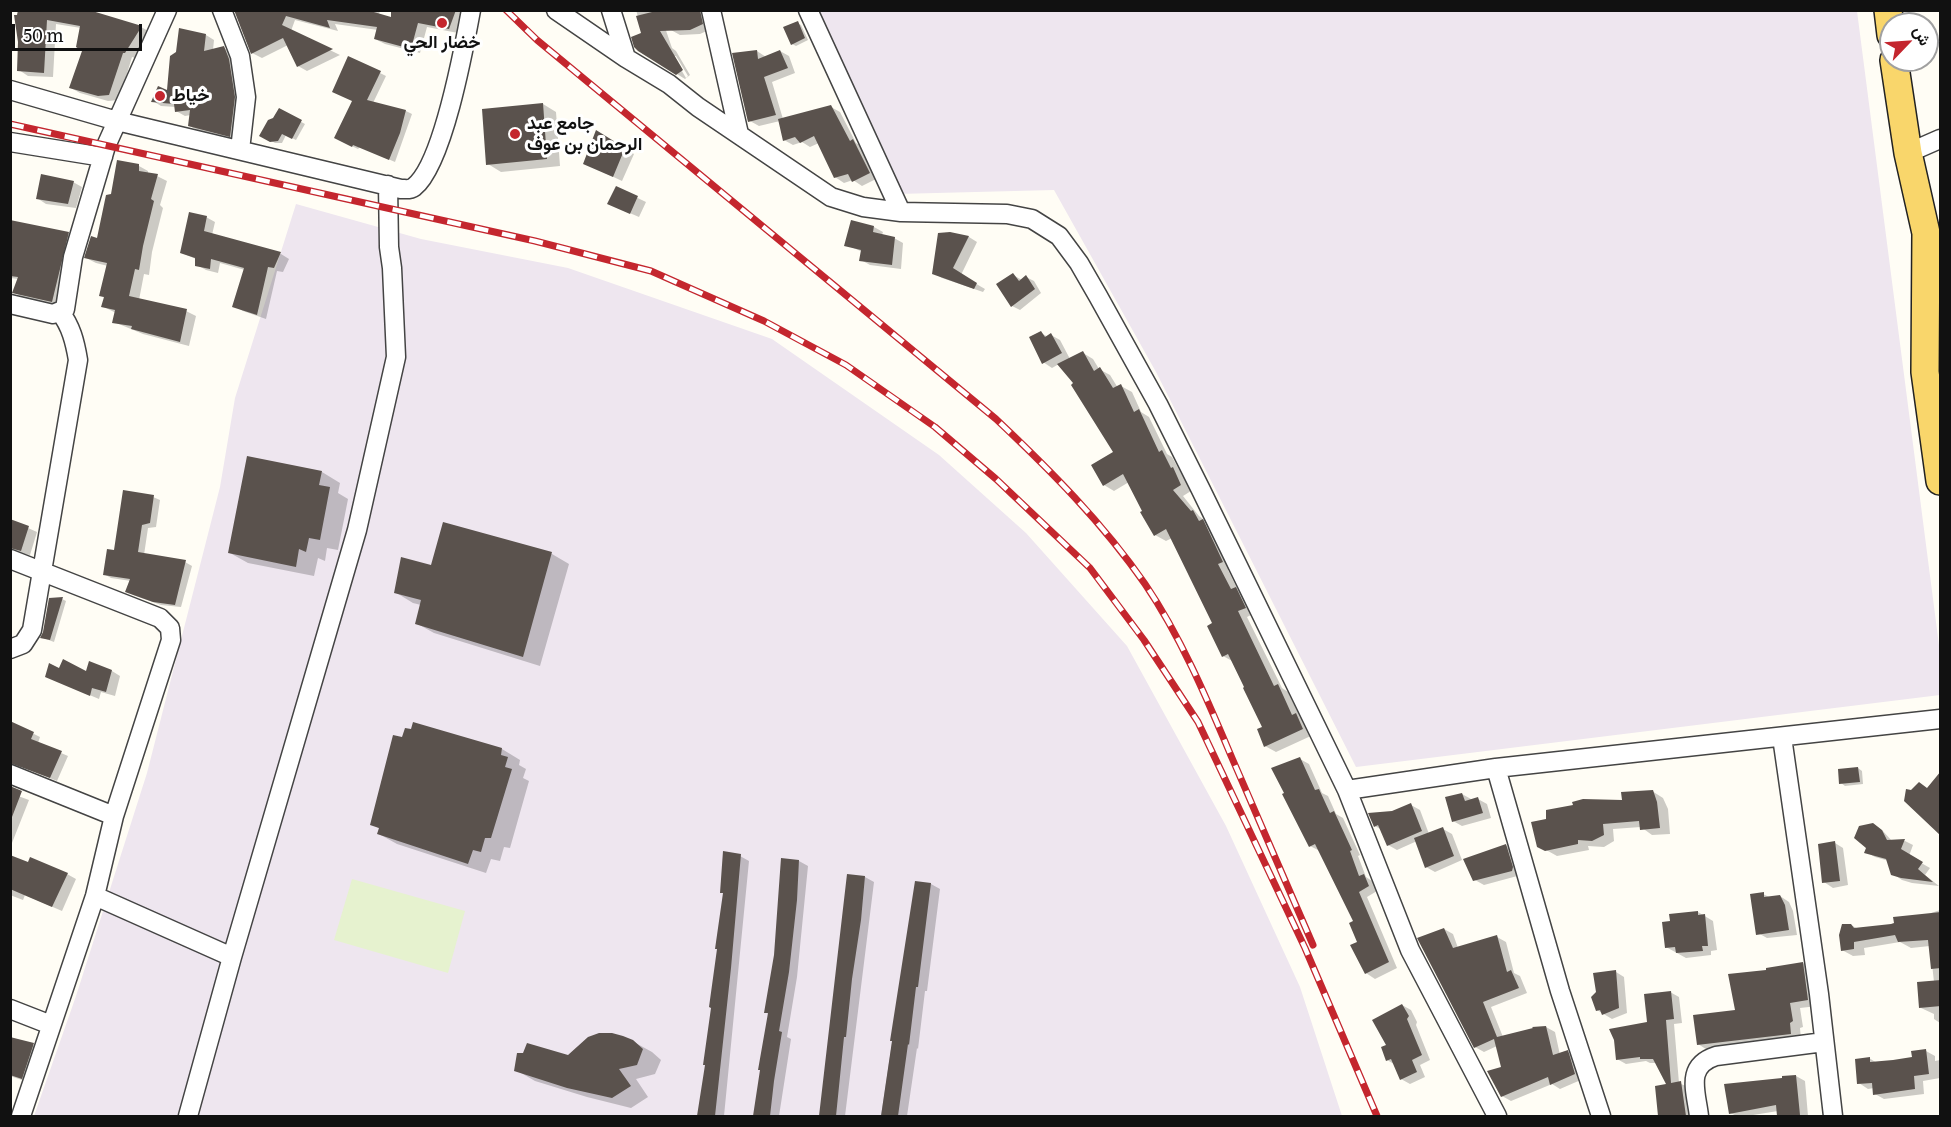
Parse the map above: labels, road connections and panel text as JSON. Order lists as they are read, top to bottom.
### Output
{
  "places": ["خضار الحي", "خياط", "جامع عبد الرحمان بن عوف"],
  "scale_bar": "50 m",
  "north": "top right"
}
